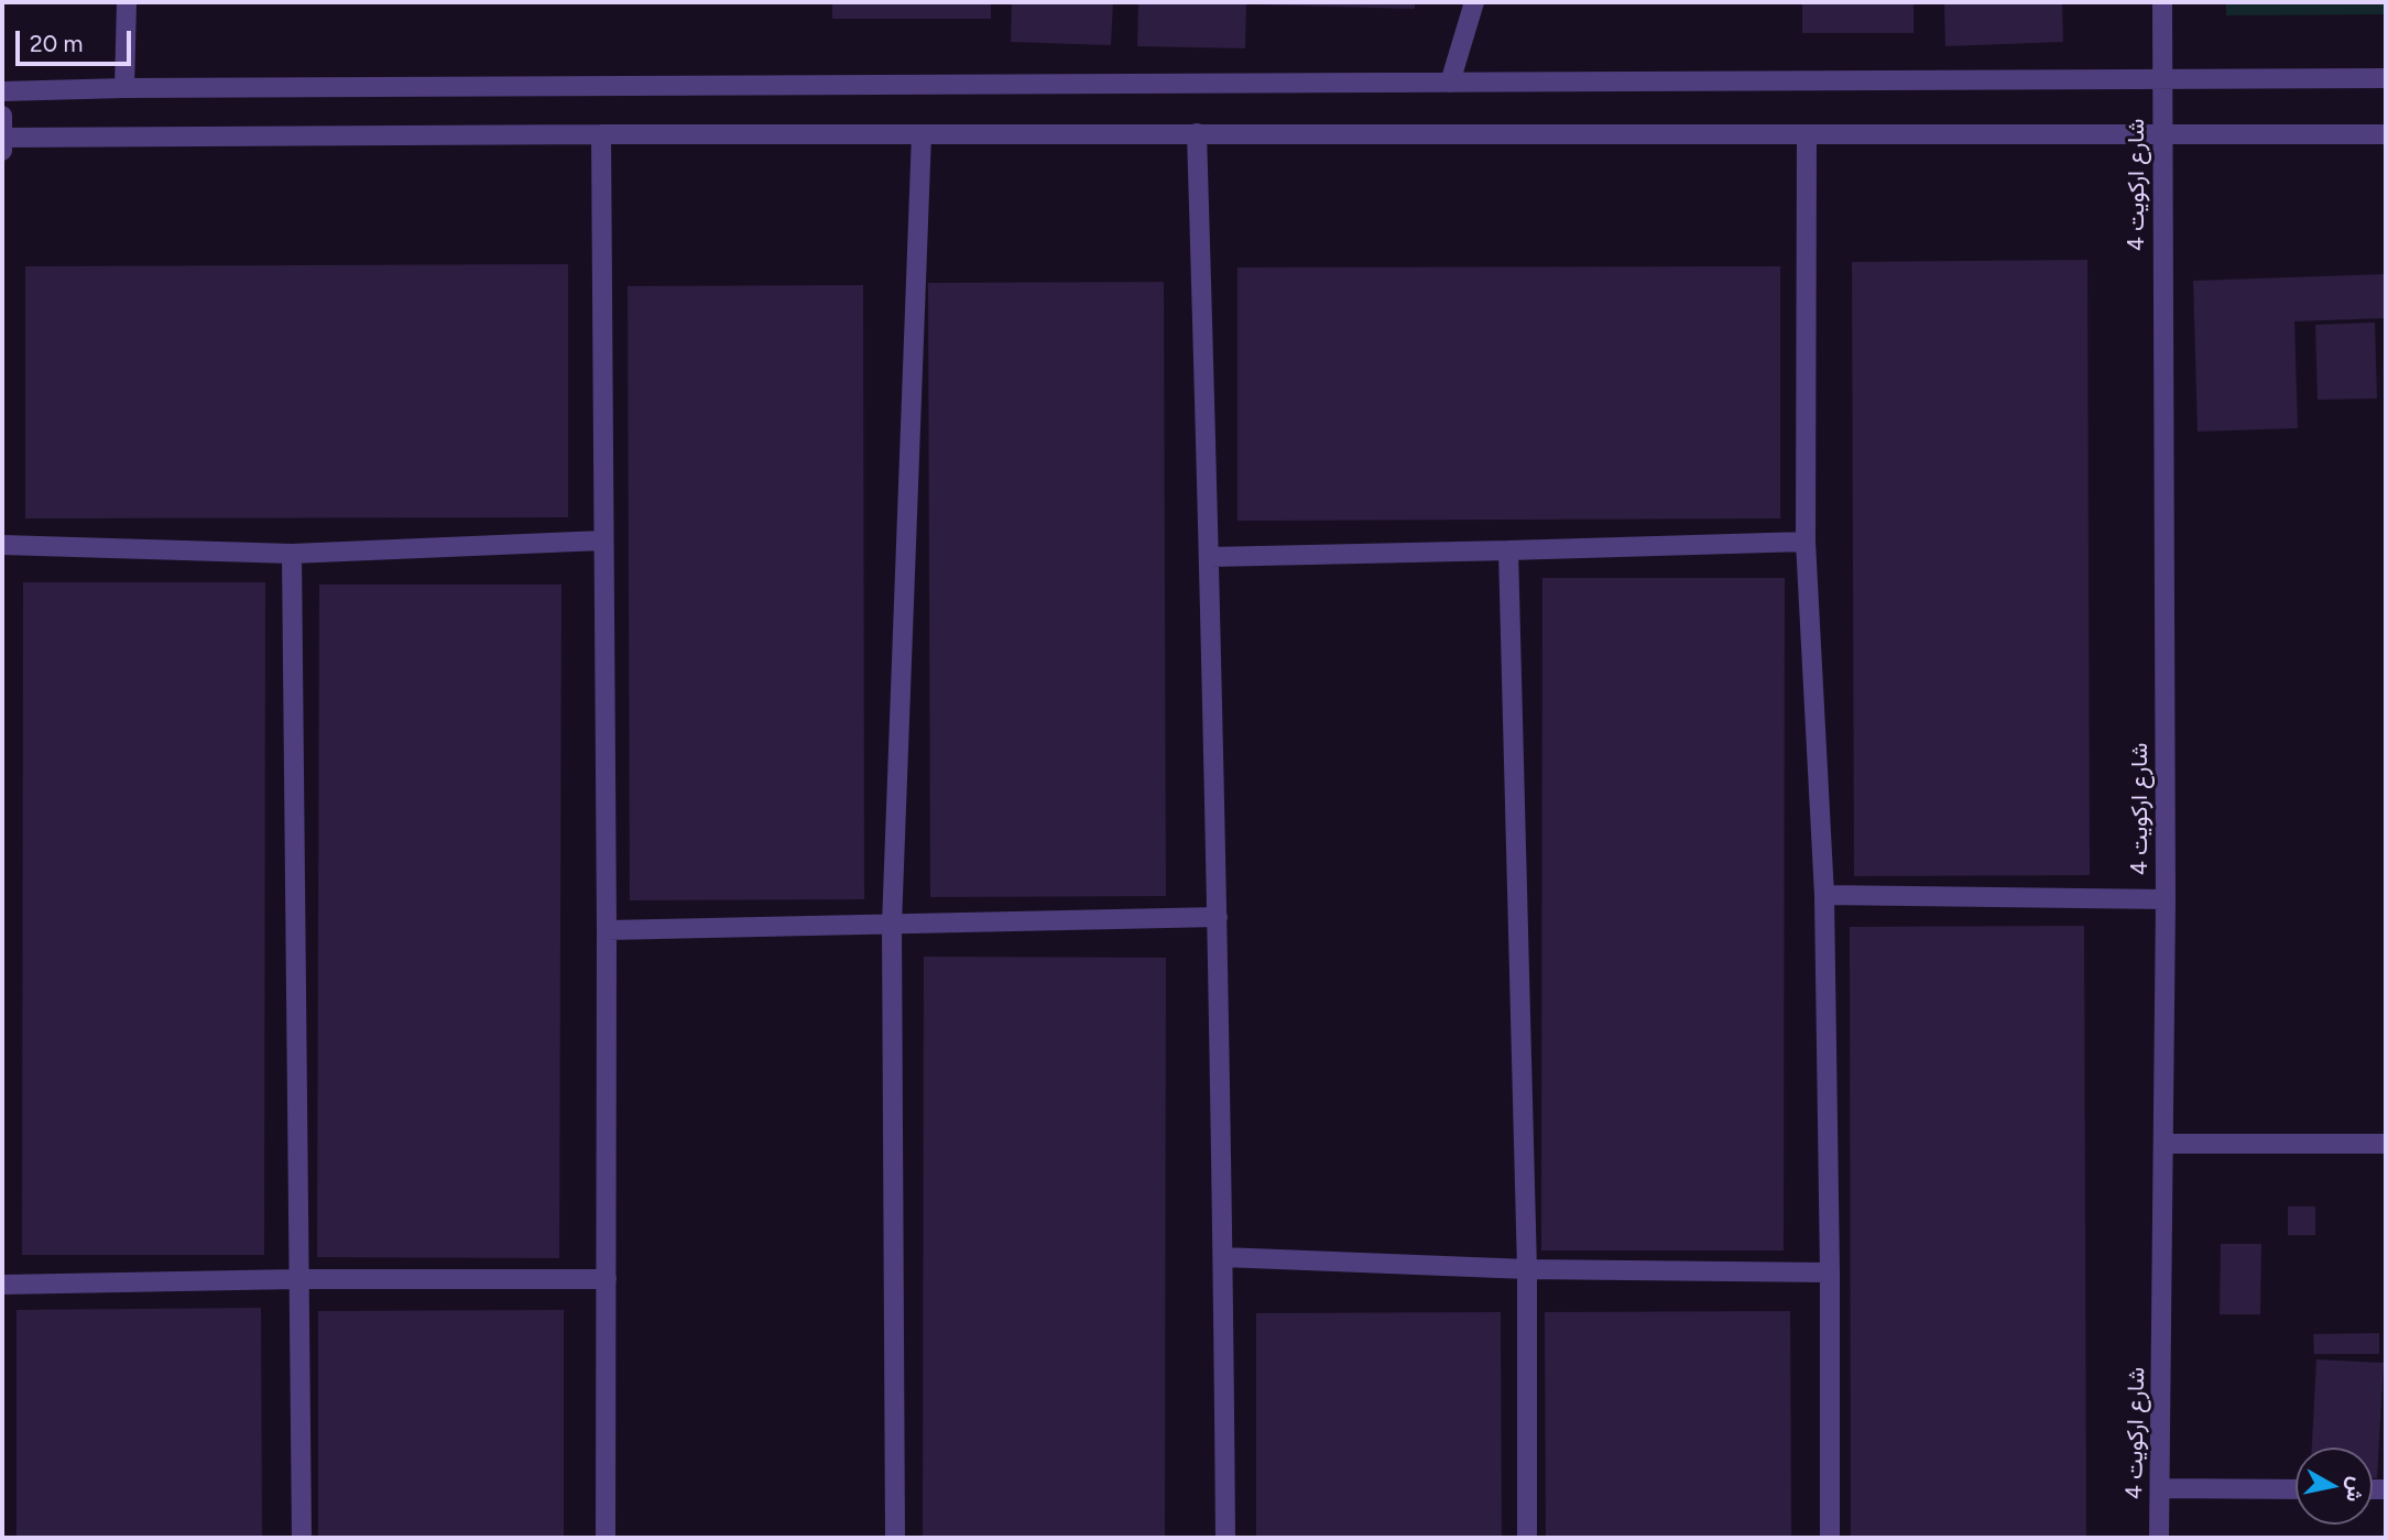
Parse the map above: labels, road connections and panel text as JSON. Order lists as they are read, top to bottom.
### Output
{
  "streets": {
    "street": ["شارع اركويت 4"]
  },
  "scale_bar": "20 m",
  "north": "right"
}
